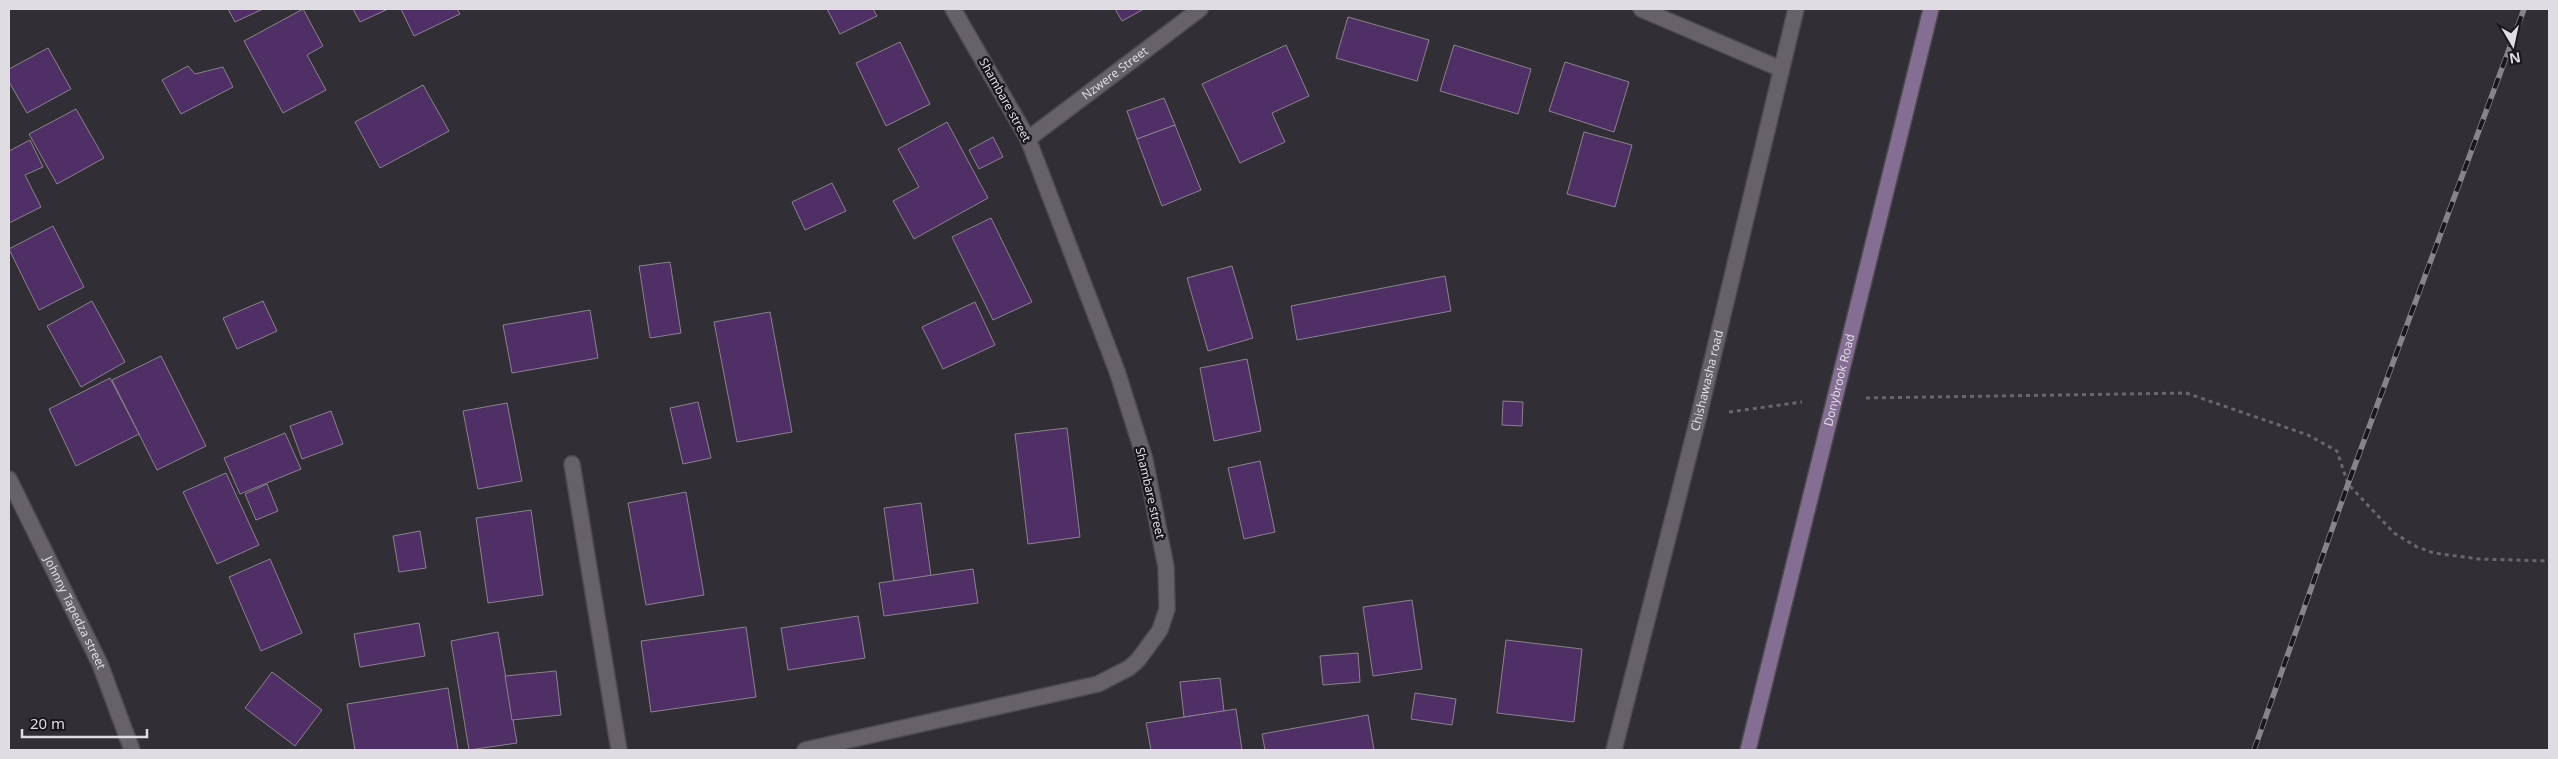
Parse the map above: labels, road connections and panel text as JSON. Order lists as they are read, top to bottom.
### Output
{
  "streets": {
    "street": [
      "Nzwere Street",
      "Shambare street",
      "Donybrook Road",
      "Chishawasha road",
      "Johnny Tapedza street"
    ]
  },
  "crossings": [
    ["Nzwere Street", "Shambare street"]
  ],
  "scale_bar": "20 m",
  "north": "bottom"
}
